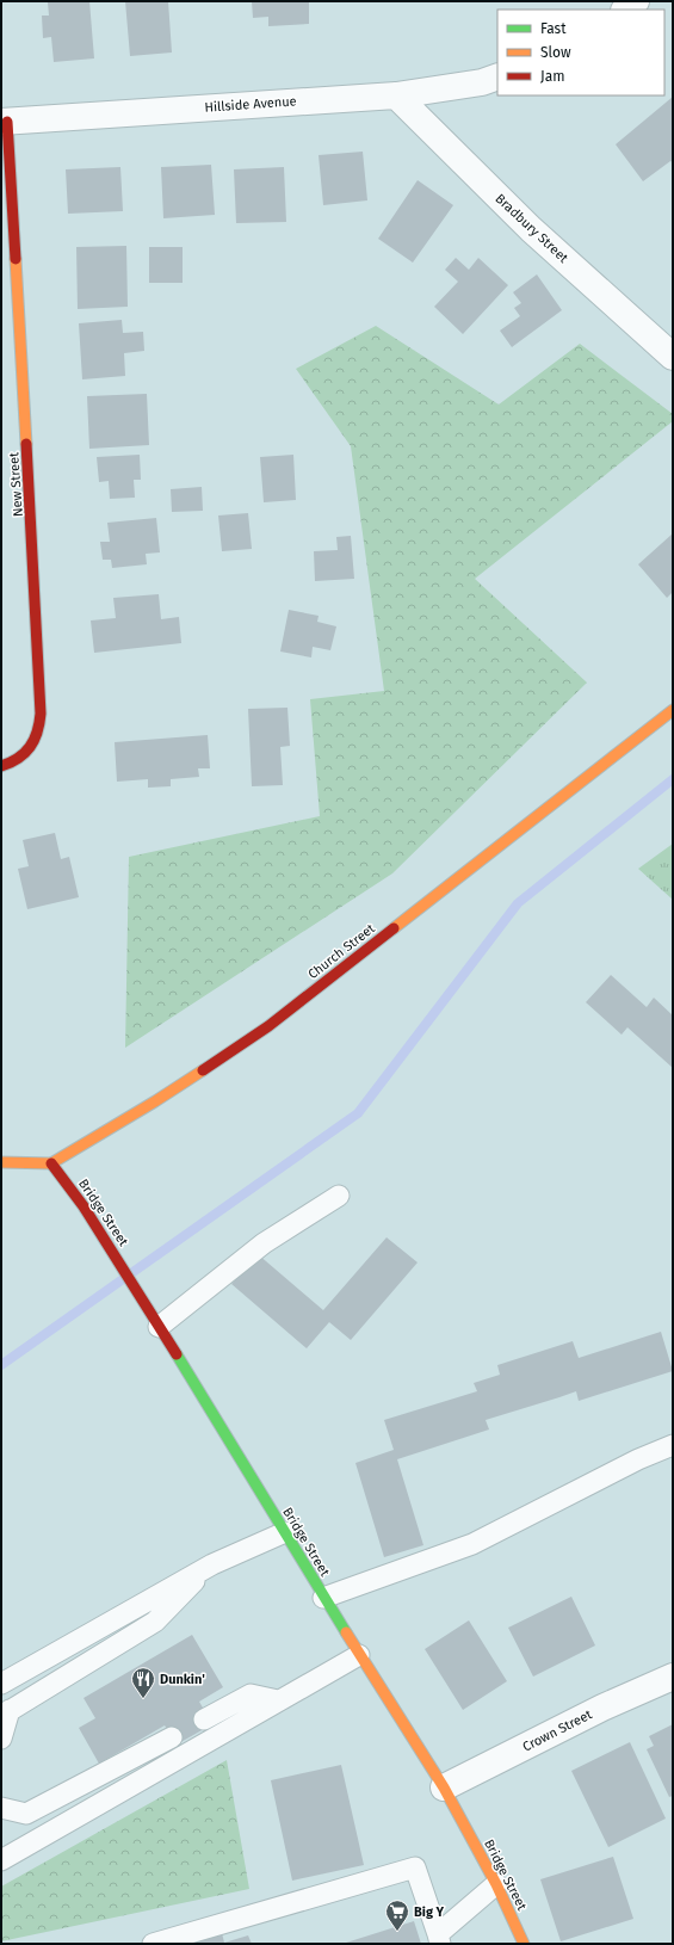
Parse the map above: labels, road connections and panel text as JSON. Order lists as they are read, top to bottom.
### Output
{
  "streets": {
    "main road": ["New Street", "Church Street", "Bridge Street"],
    "street": ["Hillside Avenue", "Bradbury Street", "Crown Street"]
  },
  "crossings": [
    ["Hillside Avenue", "Bradbury Street"],
    ["Hillside Avenue", "New Street"],
    ["Church Street", "Bridge Street"],
    ["Bridge Street", "Crown Street"]
  ],
  "places": {
    "restaurant": ["Dunkin'"],
    "supermarket": ["Big Y"]
  },
  "legend": ["Fast", "Slow", "Jam"]
}
